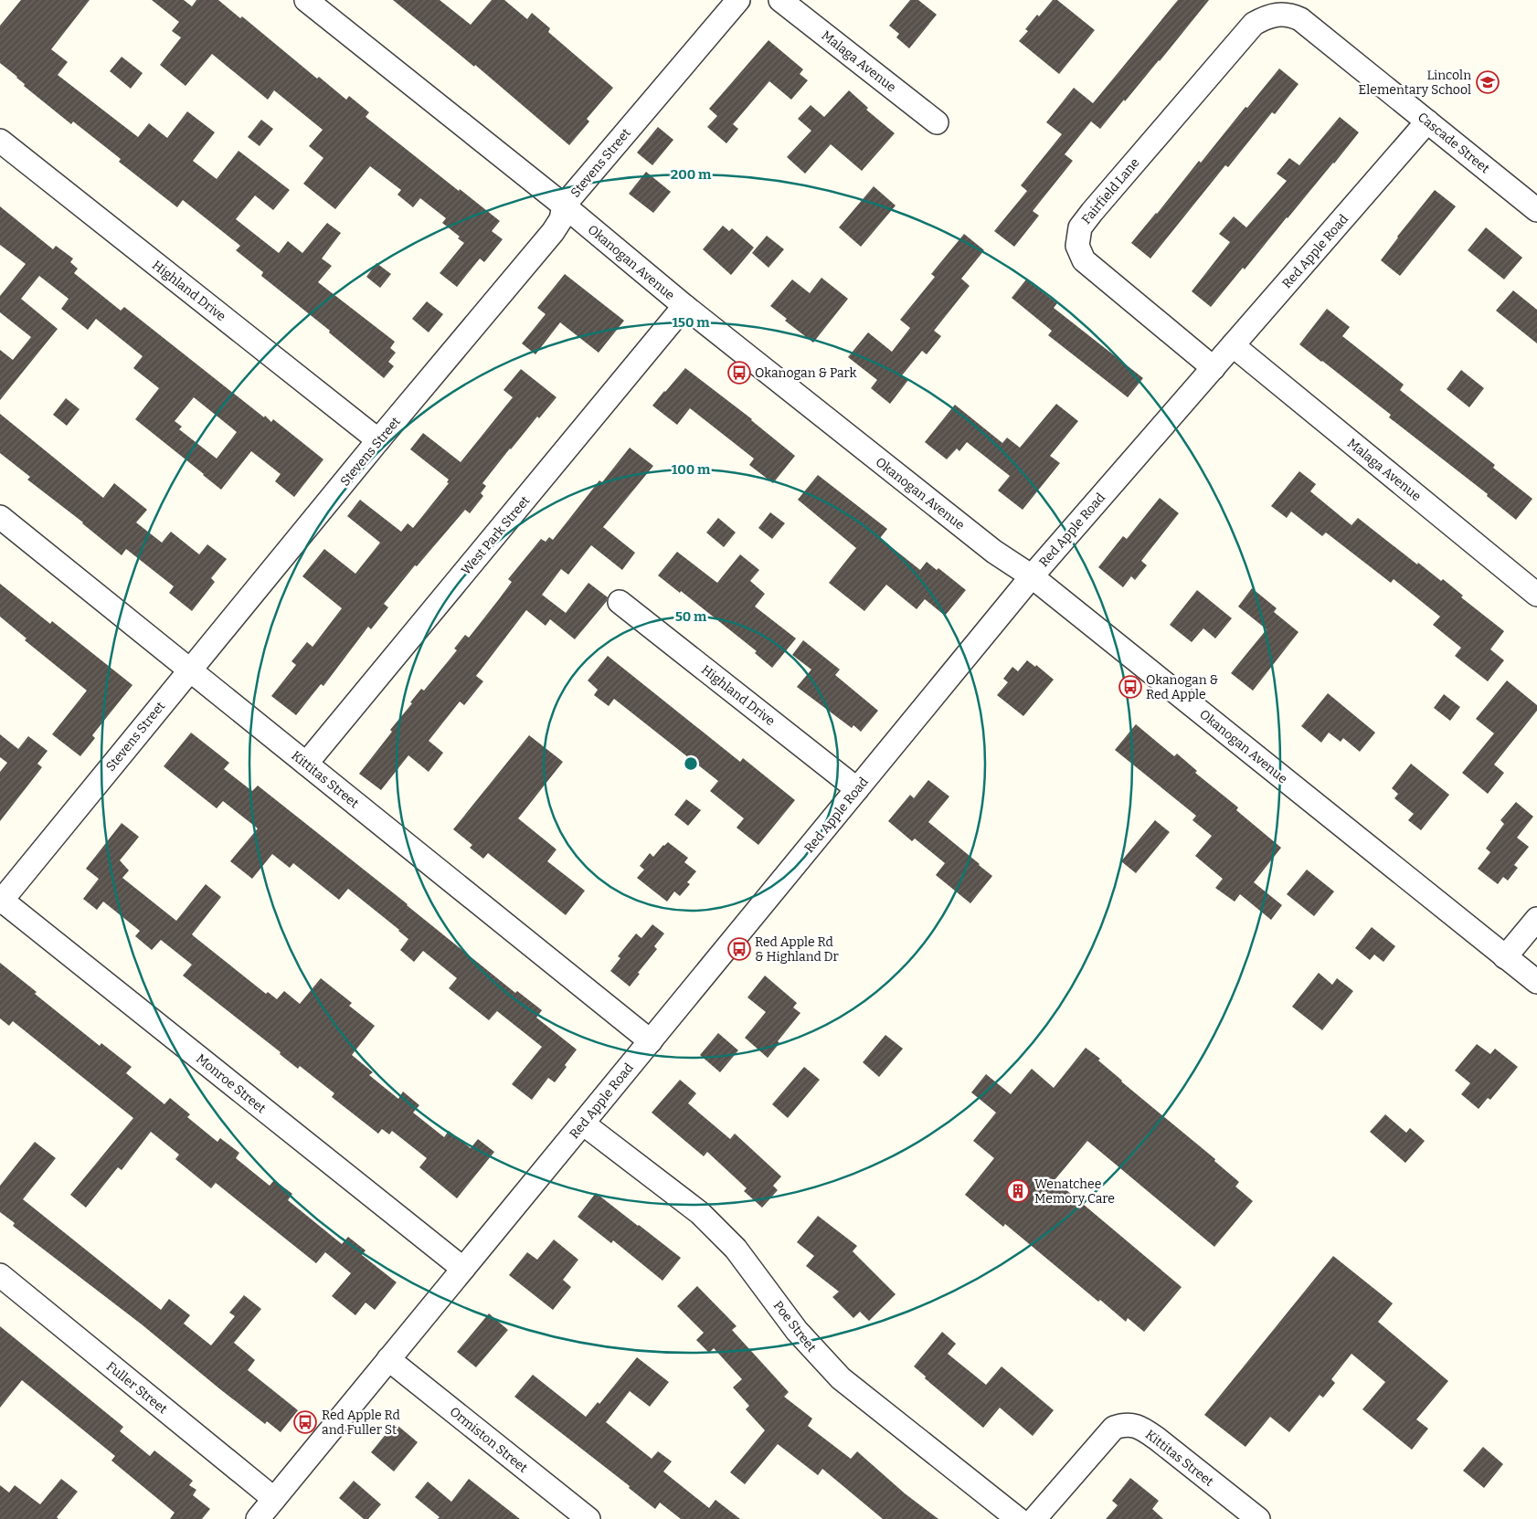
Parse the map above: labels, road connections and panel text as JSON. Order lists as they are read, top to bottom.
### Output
{
  "streets": {
    "street": [
      "Malaga Avenue",
      "Cascade Street",
      "Stevens Street",
      "Fairfield Lane",
      "Red Apple Road",
      "Okanogan Avenue",
      "Highland Drive",
      "West Park Street",
      "Kittitas Street",
      "Monroe Street",
      "Poe Street",
      "Fuller Street",
      "Ormiston Street"
    ]
  },
  "crossings": [
    ["Malaga Avenue", "Red Apple Road"],
    ["Cascade Street", "Fairfield Lane"],
    ["Cascade Street", "Red Apple Road"],
    ["Stevens Street", "Okanogan Avenue"],
    ["Stevens Street", "Highland Drive"],
    ["Stevens Street", "Kittitas Street"],
    ["Stevens Street", "Monroe Street"],
    ["Fairfield Lane", "Red Apple Road"],
    ["Red Apple Road", "Okanogan Avenue"],
    ["Red Apple Road", "Highland Drive"],
    ["Red Apple Road", "Kittitas Street"],
    ["Red Apple Road", "Monroe Street"],
    ["Red Apple Road", "Poe Street"],
    ["Red Apple Road", "Fuller Street"],
    ["Red Apple Road", "Ormiston Street"],
    ["Okanogan Avenue", "West Park Street"],
    ["West Park Street", "Kittitas Street"]
  ],
  "places": {
    "school or university": ["Lincoln Elementary School"],
    "bus stop": [
      "Okanogan & Park",
      "Okanogan & Red Apple",
      "Red Apple Rd & Highland Dr",
      "Red Apple Rd and Fuller St"
    ],
    "building": ["Wenatchee Memory Care"]
  },
  "rings": [
    "200 m",
    "150 m",
    "100 m",
    "50 m"
  ]
}
